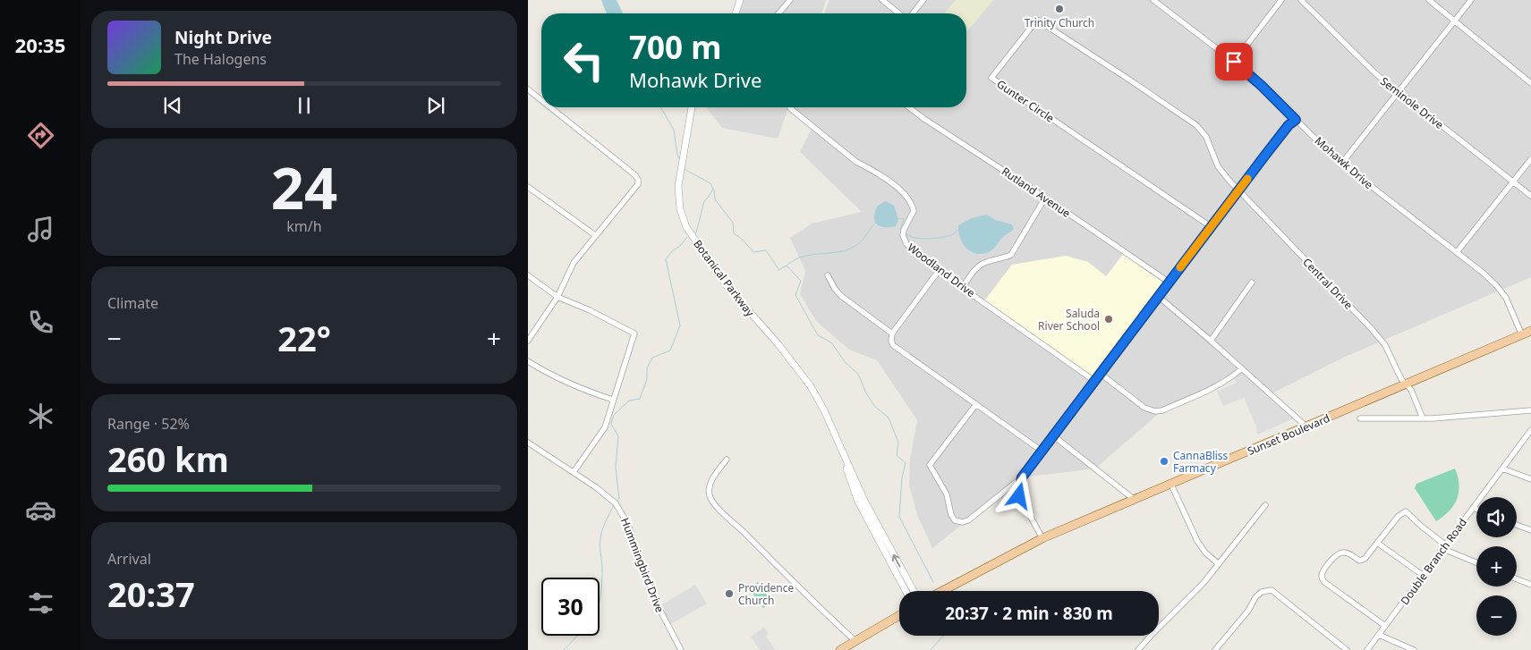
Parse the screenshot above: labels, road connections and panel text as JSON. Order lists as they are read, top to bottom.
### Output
{
  "streets": {
    "main road": ["Sunset Boulevard"],
    "street": [
      "Gunter Circle",
      "Seminole Drive",
      "Mohawk Drive",
      "Rutland Avenue",
      "Woodland Drive",
      "Botanical Parkway",
      "Central Drive",
      "Double Branch Road",
      "Hummingbird Drive"
    ]
  },
  "crossings": [
    ["Gunter Circle", "Central Drive"],
    ["Mohawk Drive", "Sunset Boulevard"],
    ["Central Drive", "Sunset Boulevard"]
  ],
  "places": [
    "Trinity Church",
    "Saluda River School",
    "CannaBliss Farmacy",
    "Providence Church"
  ],
  "page": {
    "tabs": "20:35",
    "turn": ["700 m", "Mohawk Drive"],
    "song": ["Night Drive", "The Halogens"],
    "tile": [
      ["24", "km/h"],
      "Climate",
      ["Range · 52%", "260 km"],
      ["Arrival", "20:37"]
    ],
    "heat": ["−", "22°", "+"],
    "map_buttons": ["+", "−"],
    "limit": "30",
    "trip": "20:37 · 2 min · 830 m"
  }
}
